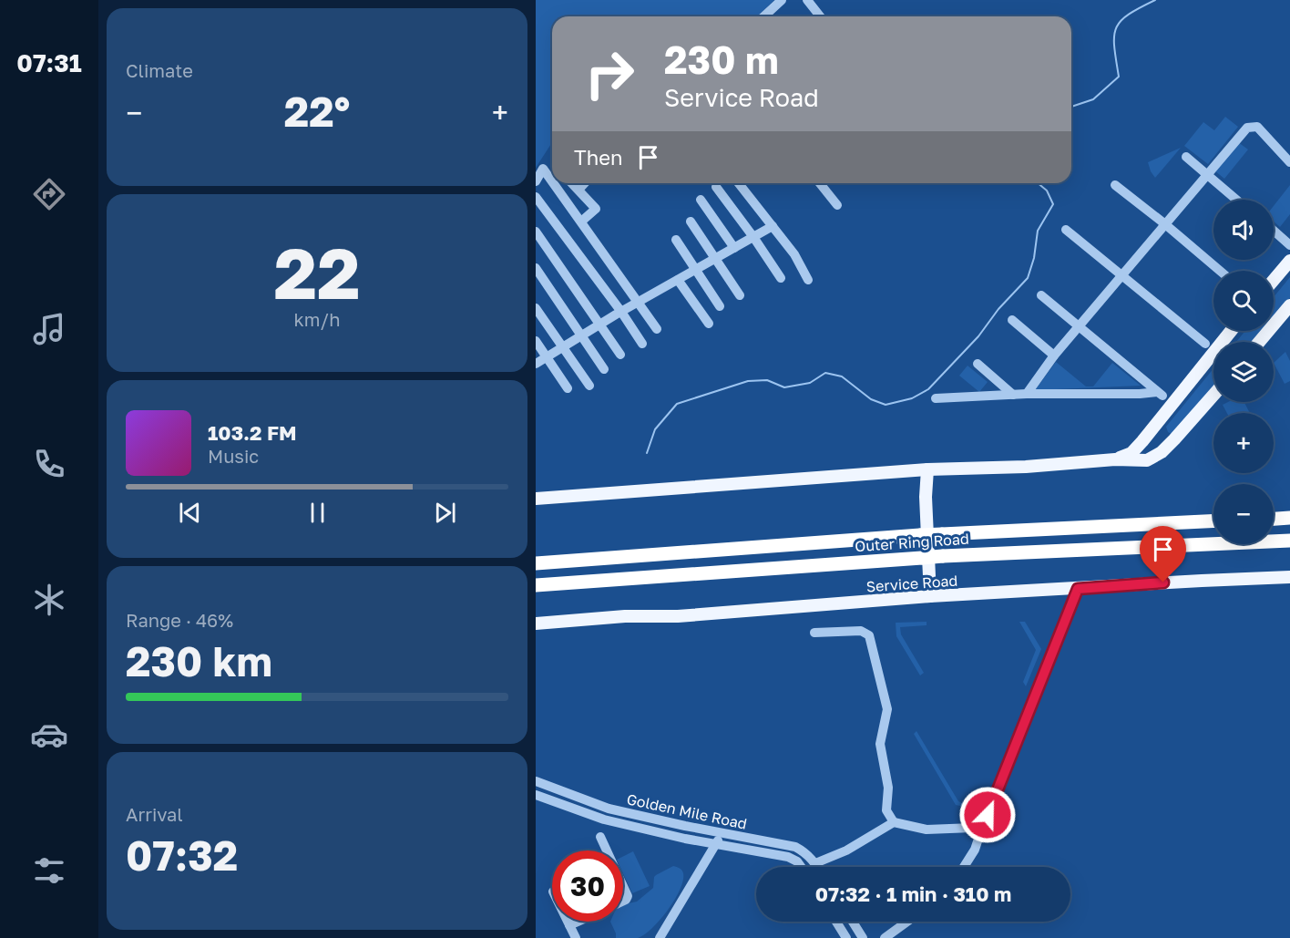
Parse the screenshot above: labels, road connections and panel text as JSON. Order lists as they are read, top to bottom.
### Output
{
  "streets": {
    "highway": ["Outer Ring Road"],
    "main road": ["Service Road"],
    "street": ["Golden Mile Road"]
  },
  "page": {
    "tabs": "07:31",
    "tile": [
      "Climate",
      ["22", "km/h"],
      ["Range · 46%", "230 km"],
      ["Arrival", "07:32"]
    ],
    "turn": ["230 m", "Service Road"],
    "heat": ["−", "22°", "+"],
    "then": "Then",
    "map_buttons": ["+", "−"],
    "song": ["103.2 FM", "Music"],
    "limit": "30",
    "trip": "07:32 · 1 min · 310 m"
  }
}
